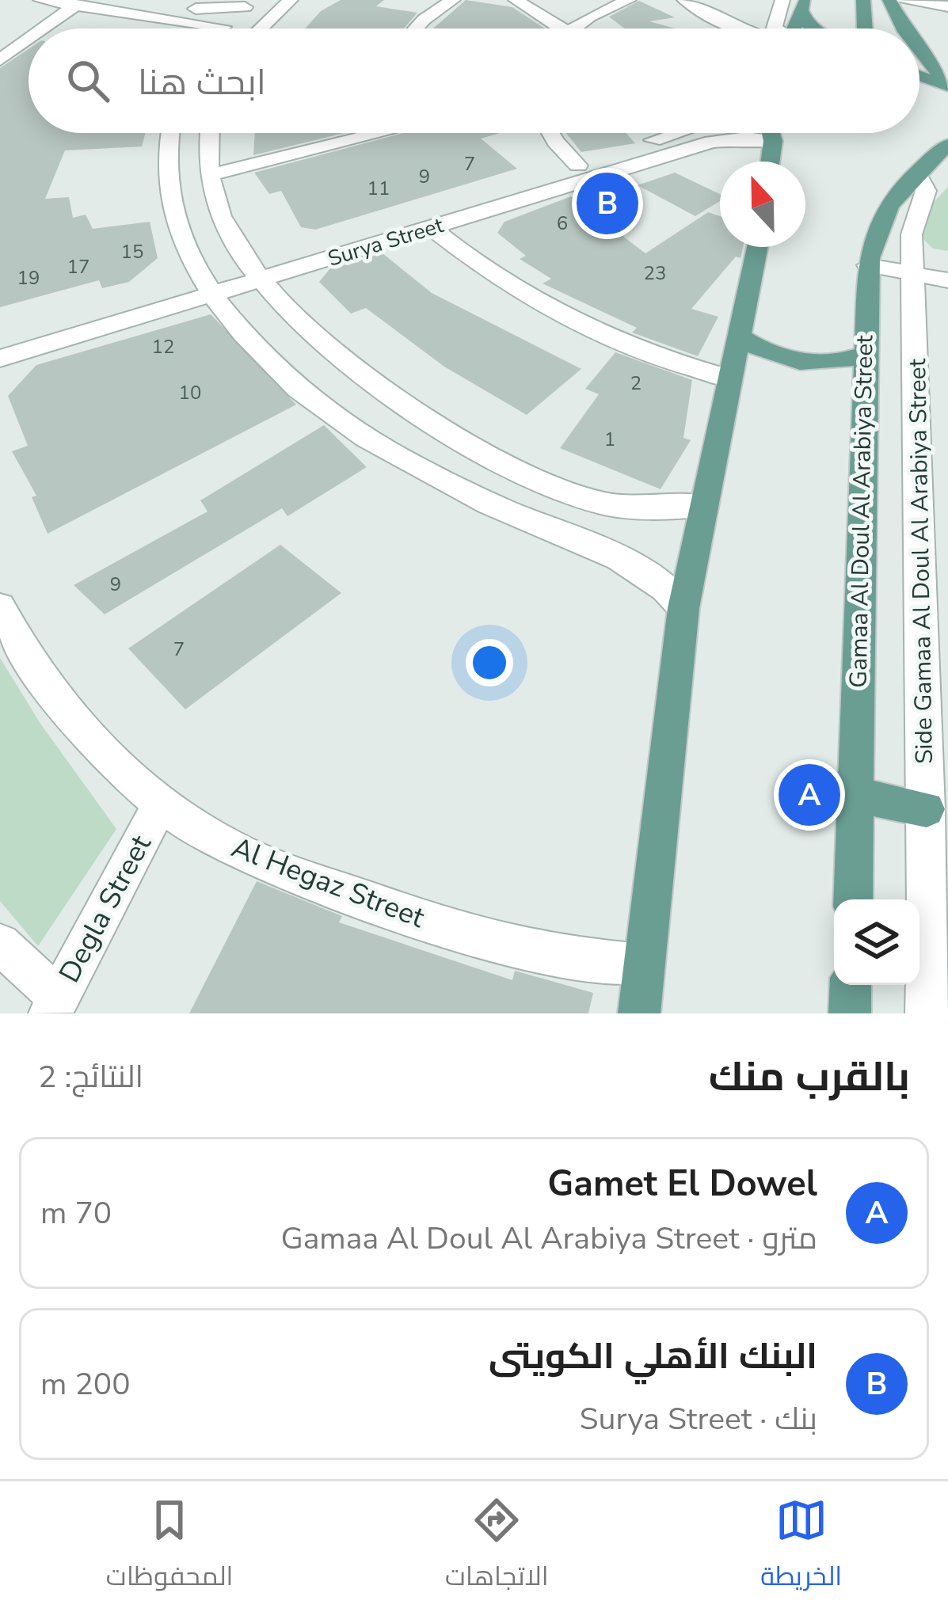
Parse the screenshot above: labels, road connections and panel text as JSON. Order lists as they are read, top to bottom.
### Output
{
  "streets": {
    "main road": ["Gamaa Al Doul Al Arabiya Street"],
    "street": [
      "Surya Street",
      "Side Gamaa Al Doul Al Arabiya Street",
      "Al Hegaz Street",
      "Degla Street"
    ]
  },
  "crossings": [
    ["Gamaa Al Doul Al Arabiya Street", "Side Gamaa Al Doul Al Arabiya Street"],
    ["Al Hegaz Street", "Degla Street"]
  ],
  "house_numbers": [
    "7",
    "9",
    "11",
    "6",
    "15",
    "17",
    "23",
    "19",
    "12",
    "2",
    "10",
    "1",
    "9",
    "7"
  ],
  "north": "top",
  "page": {
    "search": "ابحث هنا",
    "pins": ["B", "A"],
    "heading": ["بالقرب منك", "النتائج: 2"],
    "list": [
      {
        "mark": "A",
        "name": "Gamet El Dowel",
        "note": "مترو · Gamaa Al Doul Al Arabiya Street",
        "value": "70 m"
      },
      {
        "mark": "B",
        "name": "البنك الأهلي الكويتى",
        "note": "بنك · Surya Street",
        "value": "200 m"
      }
    ],
    "nav": ["الخريطة", "الاتجاهات", "المحفوظات"]
  }
}
